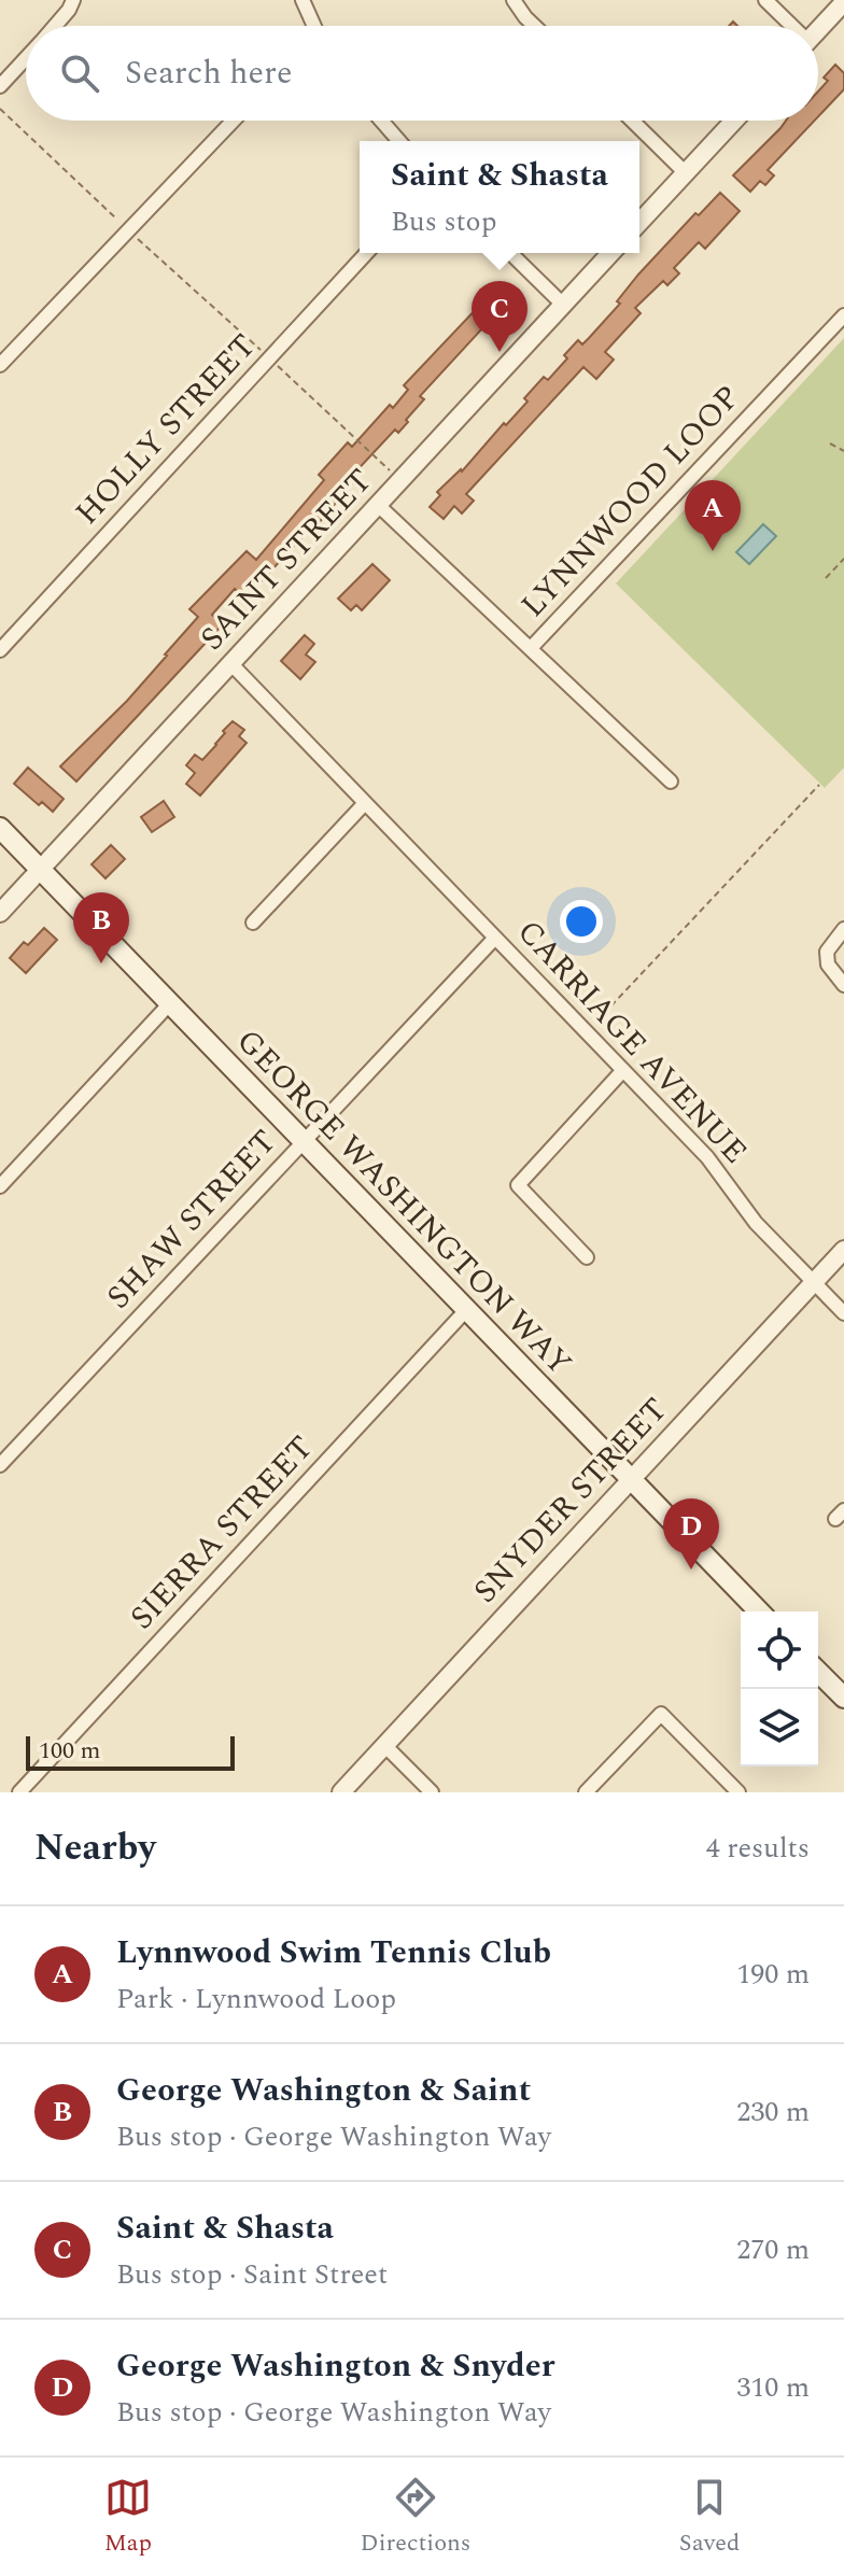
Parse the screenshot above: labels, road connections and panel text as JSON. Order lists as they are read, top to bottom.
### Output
{
  "streets": {
    "main road": ["GEORGE WASHINGTON WAY"],
    "street": [
      "HOLLY STREET",
      "LYNNWOOD LOOP",
      "SAINT STREET",
      "CARRIAGE AVENUE",
      "SHAW STREET",
      "SNYDER STREET",
      "SIERRA STREET"
    ]
  },
  "crossings": [
    ["LYNNWOOD LOOP", "SAINT STREET"],
    ["SAINT STREET", "CARRIAGE AVENUE"],
    ["SAINT STREET", "GEORGE WASHINGTON WAY"],
    ["CARRIAGE AVENUE", "SHAW STREET"],
    ["CARRIAGE AVENUE", "SNYDER STREET"],
    ["GEORGE WASHINGTON WAY", "SHAW STREET"],
    ["GEORGE WASHINGTON WAY", "SNYDER STREET"],
    ["GEORGE WASHINGTON WAY", "SIERRA STREET"]
  ],
  "scale_bar": "100 m",
  "page": {
    "search": "Search here",
    "popup": ["Saint & Shasta", "Bus stop"],
    "pins": [
      "C",
      "A",
      "B",
      "D"
    ],
    "scale": "100 m",
    "heading": ["Nearby", "4 results"],
    "list": [
      {
        "mark": "A",
        "name": "Lynnwood Swim Tennis Club",
        "note": "Park · Lynnwood Loop",
        "value": "190 m"
      },
      {
        "mark": "B",
        "name": "George Washington & Saint",
        "note": "Bus stop · George Washington Way",
        "value": "230 m"
      },
      {
        "mark": "C",
        "name": "Saint & Shasta",
        "note": "Bus stop · Saint Street",
        "value": "270 m"
      },
      {
        "mark": "D",
        "name": "George Washington & Snyder",
        "note": "Bus stop · George Washington Way",
        "value": "310 m"
      }
    ],
    "nav": ["Map", "Directions", "Saved"]
  }
}
